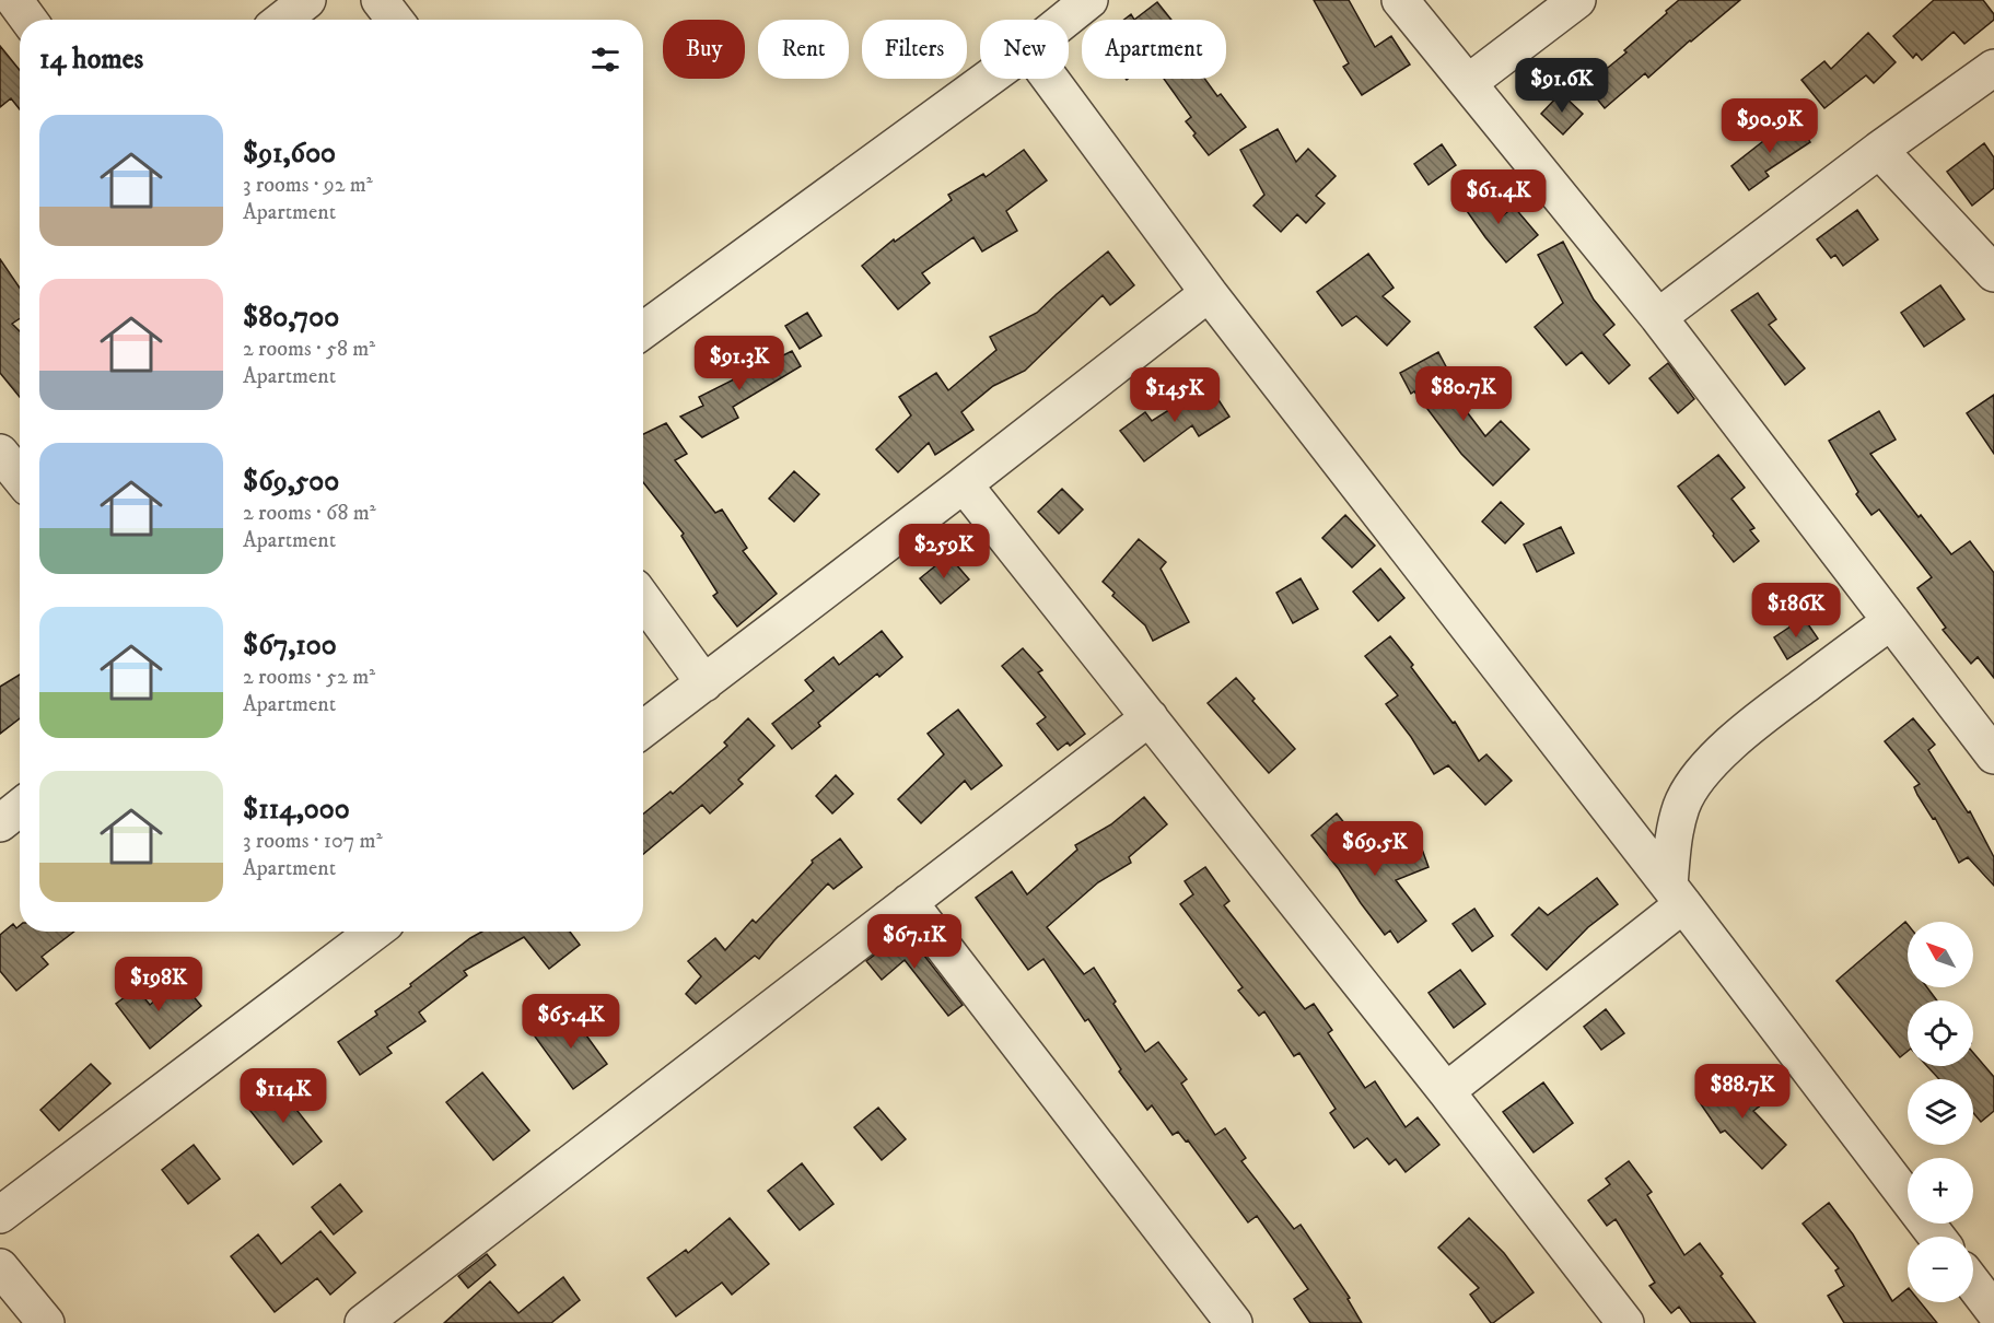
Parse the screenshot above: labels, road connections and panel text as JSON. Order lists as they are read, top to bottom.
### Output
{
  "north": "top left",
  "page": {
    "chip": [
      "Buy",
      "Rent",
      "Filters",
      "New",
      "Apartment"
    ],
    "heading": "14 homes",
    "price": [
      "$91.6K",
      "$90.9K",
      "$61.4K",
      "$91.3K",
      "$80.7K",
      "$145K",
      "$259K",
      "$186K",
      "$69.5K",
      "$67.1K",
      "$198K",
      "$65.4K",
      "$88.7K",
      "$114K"
    ],
    "list": [
      {
        "name": "$91,600",
        "note": "3 rooms · 92 m² · Apartment"
      },
      {
        "name": "$80,700",
        "note": "2 rooms · 58 m² · Apartment"
      },
      {
        "name": "$69,500",
        "note": "2 rooms · 68 m² · Apartment"
      },
      {
        "name": "$67,100",
        "note": "2 rooms · 52 m² · Apartment"
      },
      {
        "name": "$114,000",
        "note": "3 rooms · 107 m² · Apartment"
      }
    ],
    "map_buttons": ["+", "−"]
  }
}
